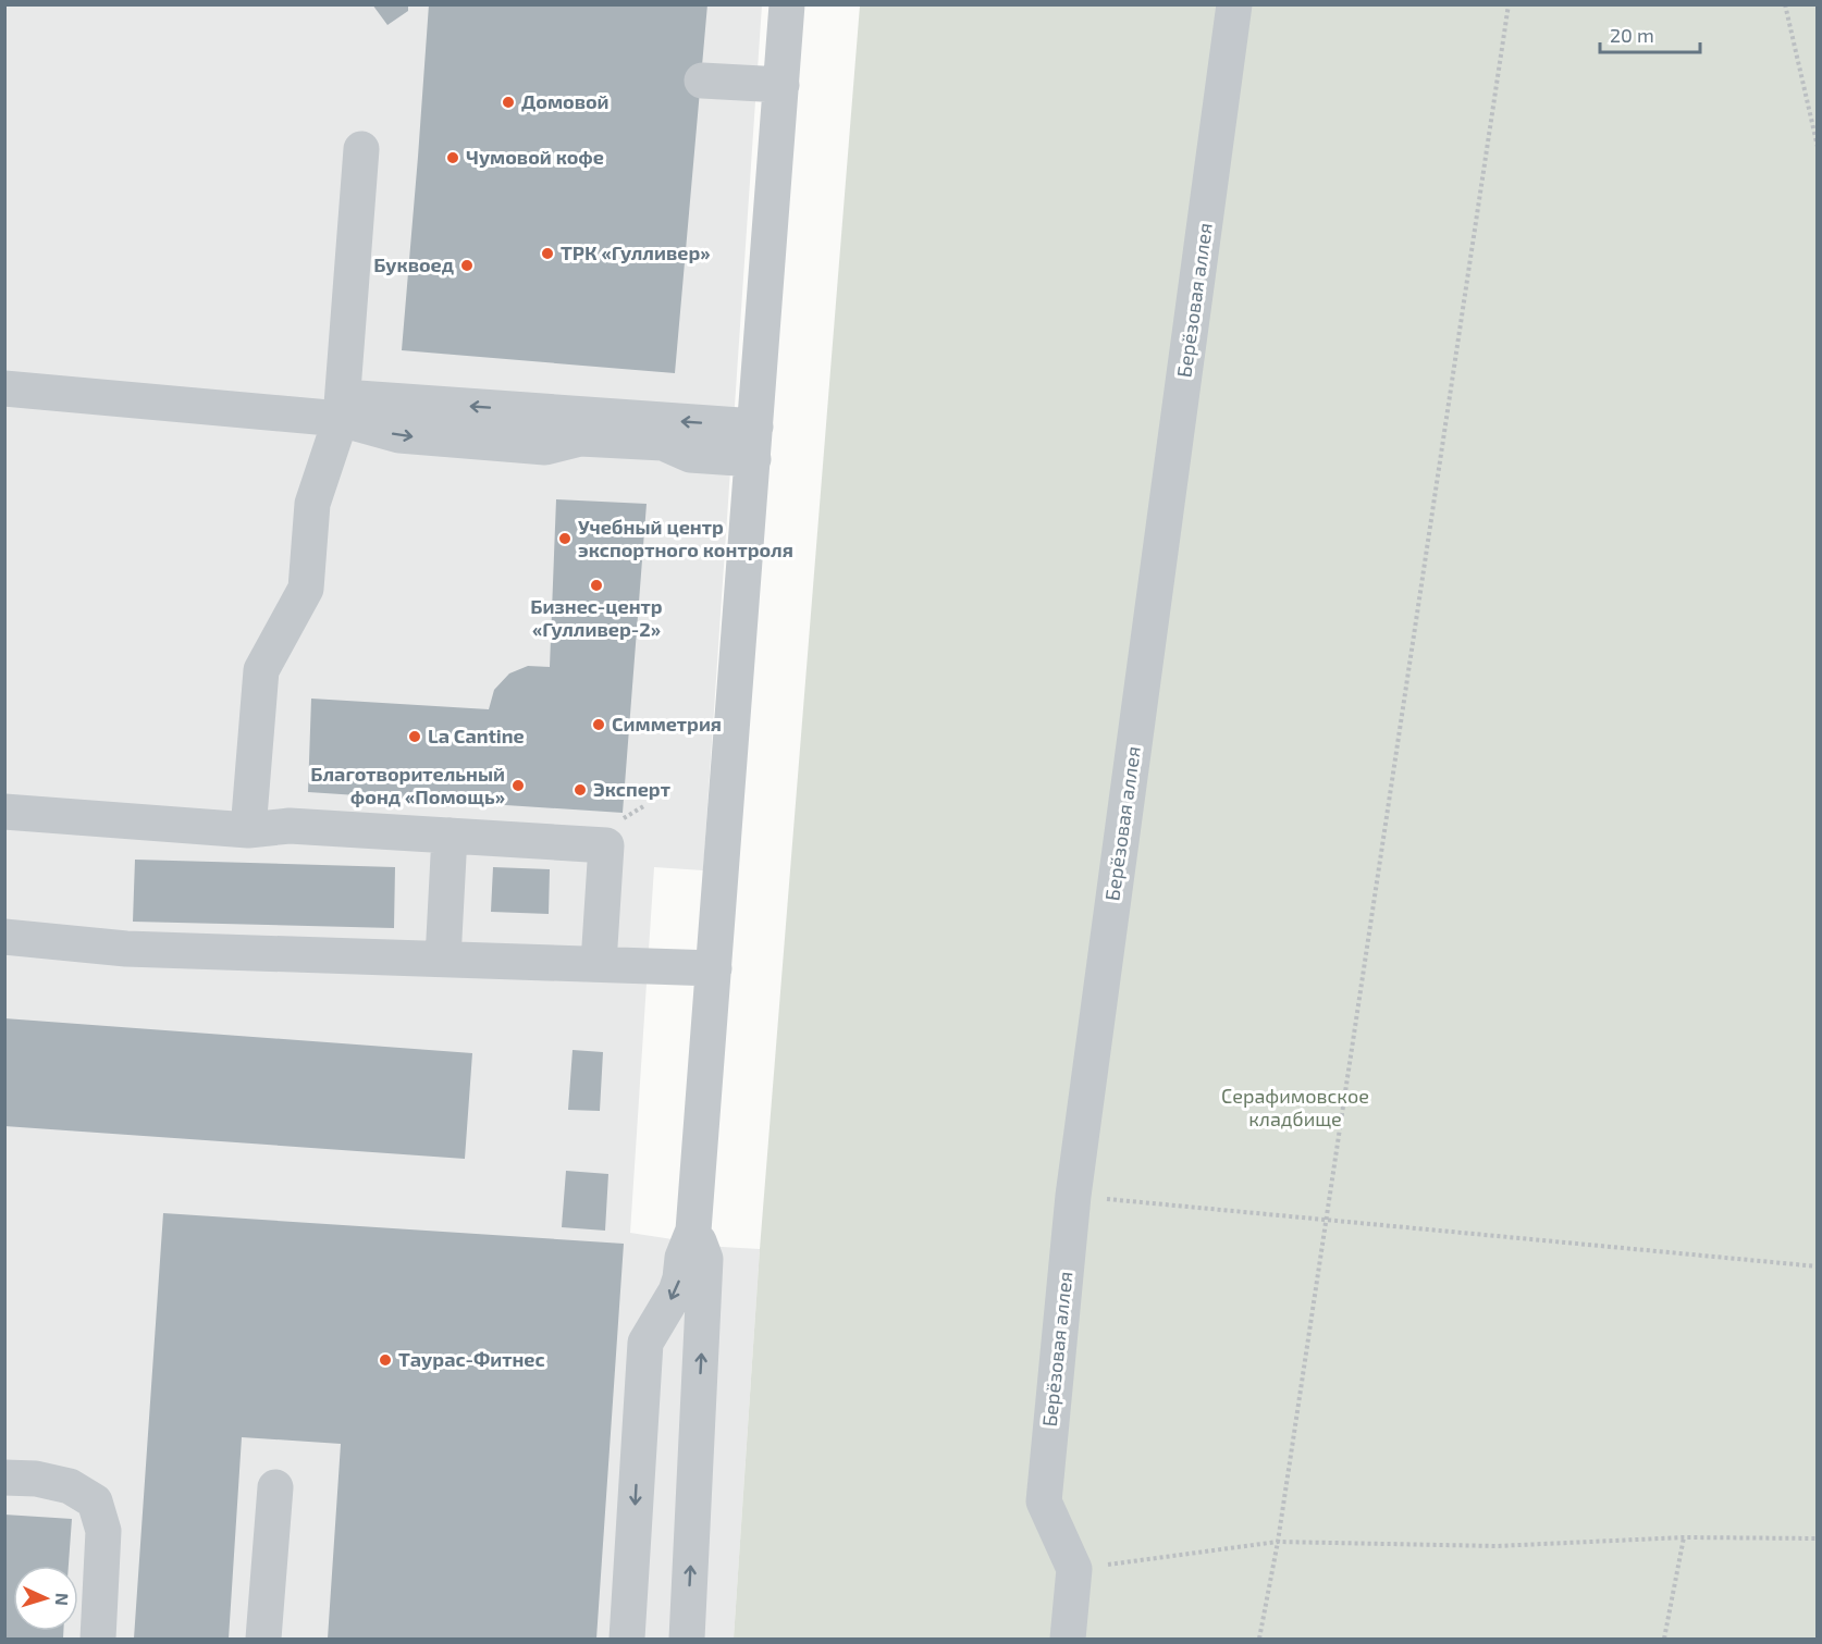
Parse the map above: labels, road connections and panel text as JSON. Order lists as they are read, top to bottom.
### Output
{
  "streets": {
    "street": ["Берёзовая аллея"]
  },
  "parks": ["Серафимовское кладбище"],
  "places": [
    "Домовой",
    "Чумовой кофе",
    "ТРК «Гулливер»",
    "Буквоед",
    "Учебный центр экспортного контроля",
    "Бизнес-центр «Гулливер-2»",
    "Симметрия",
    "La Cantine",
    "Благотворительный фонд «Помощь»",
    "Эксперт",
    "Таурас-Фитнес"
  ],
  "scale_bar": "20 m",
  "north": "right"
}
